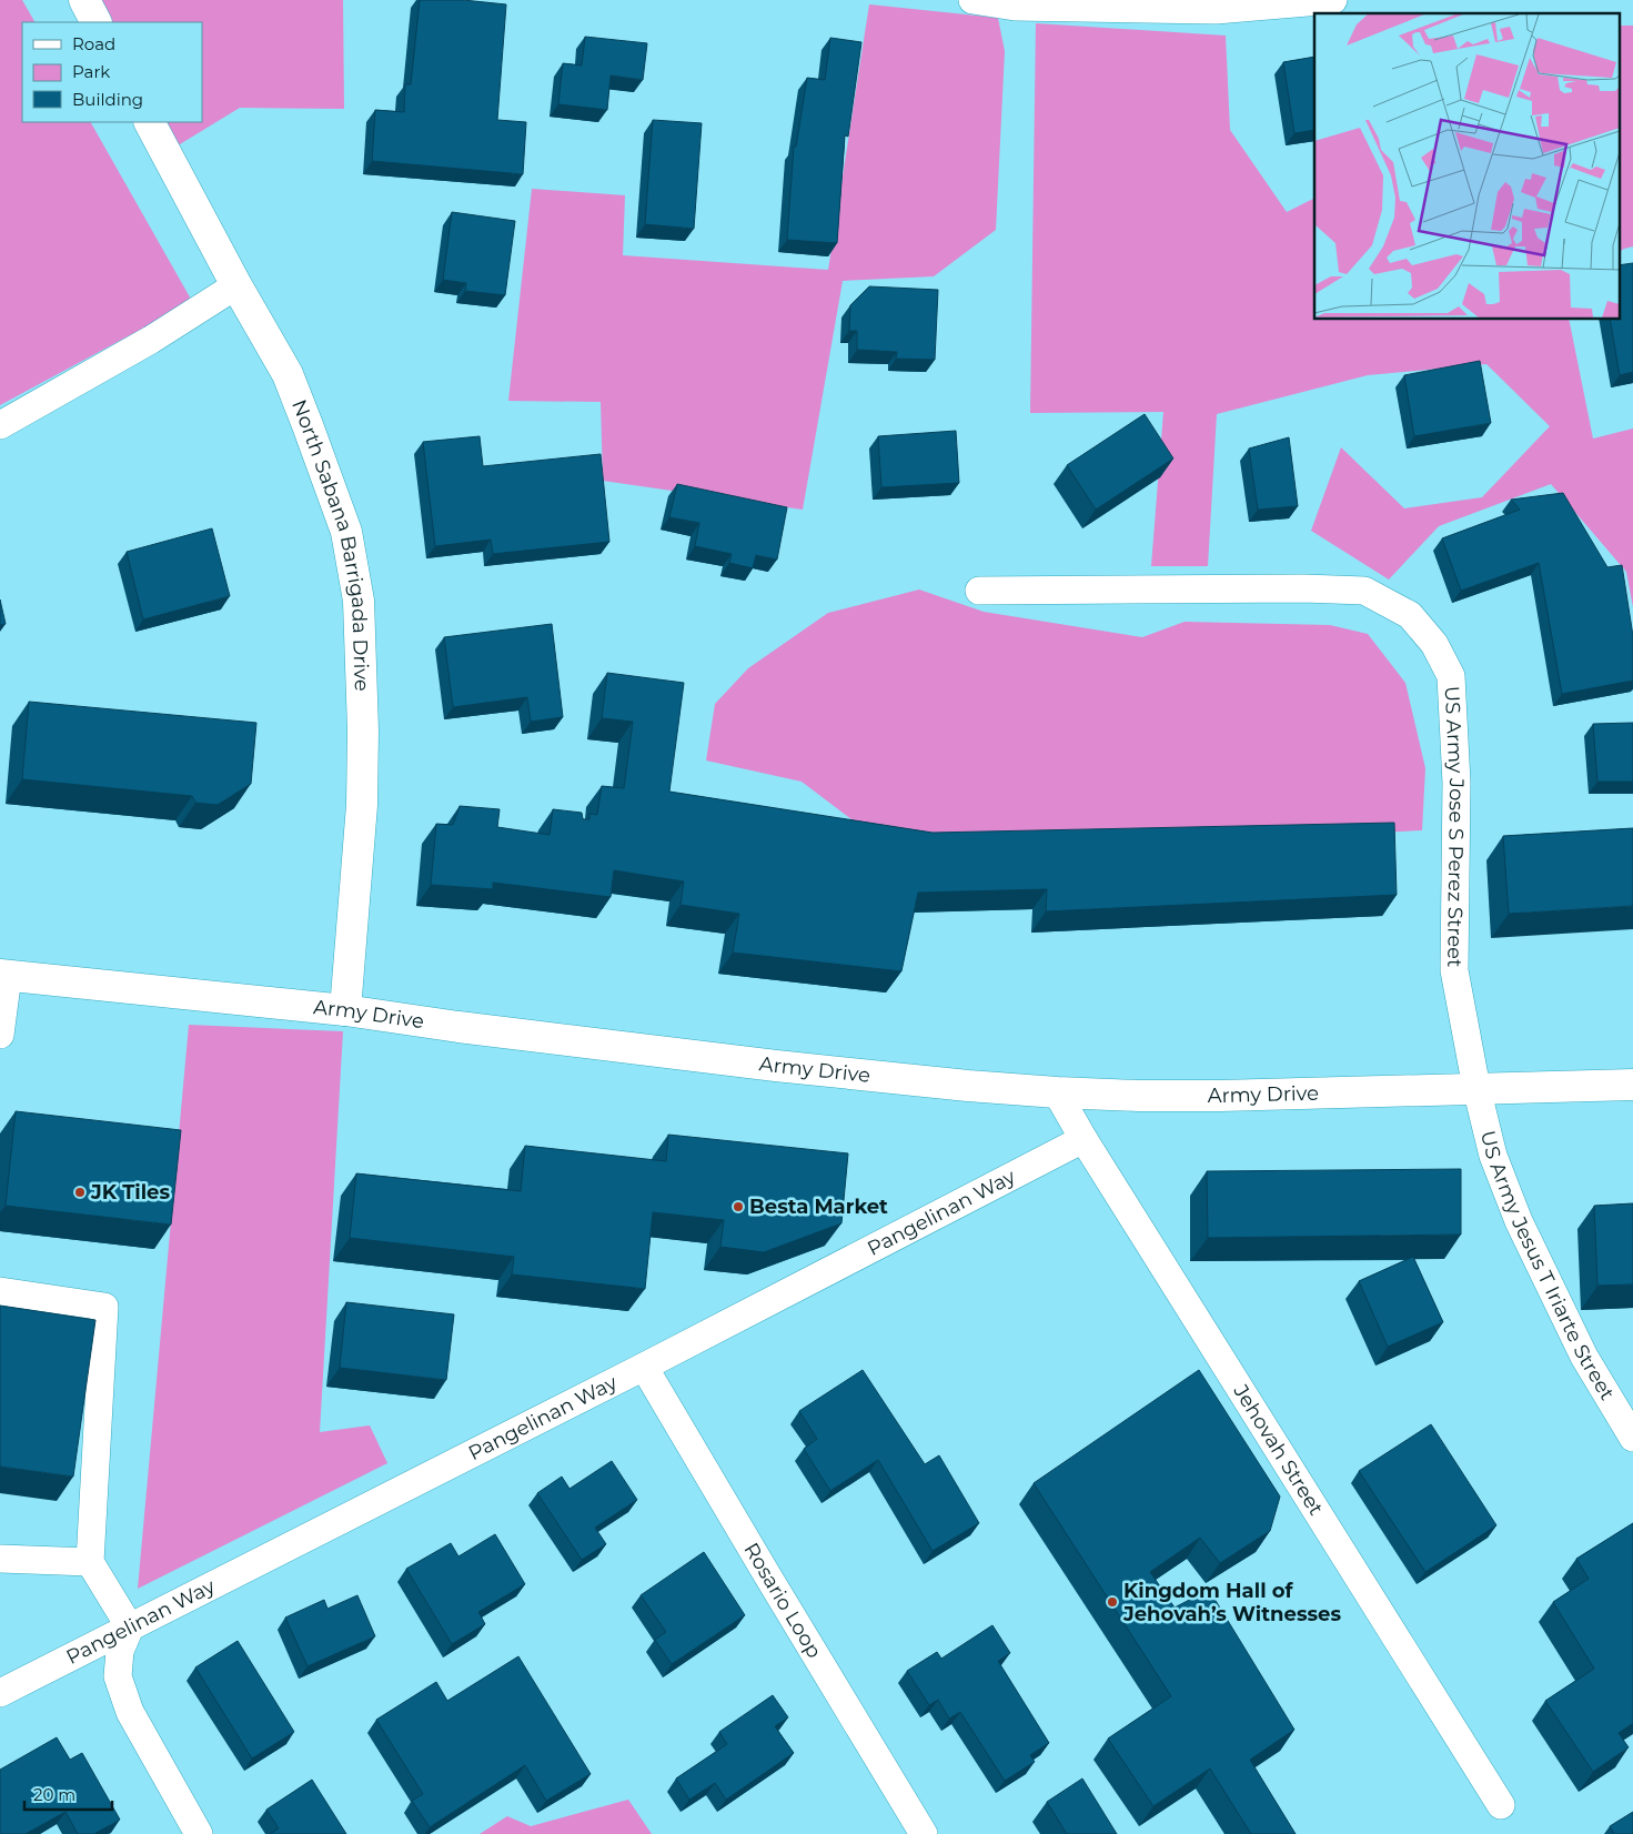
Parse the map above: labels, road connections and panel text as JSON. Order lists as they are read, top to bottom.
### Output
{
  "streets": {
    "main road": ["North Sabana Barrigada Drive", "Army Drive"],
    "street": [
      "US Army Jose S Perez Street",
      "Pangelinan Way",
      "US Army Jesus T Iriarte Street",
      "Jehovah Street",
      "Rosario Loop"
    ]
  },
  "crossings": [
    ["North Sabana Barrigada Drive", "Army Drive"],
    ["US Army Jose S Perez Street", "Army Drive"],
    ["US Army Jose S Perez Street", "US Army Jesus T Iriarte Street"],
    ["Army Drive", "US Army Jesus T Iriarte Street"],
    ["Army Drive", "Jehovah Street"],
    ["Pangelinan Way", "Jehovah Street"],
    ["Pangelinan Way", "Rosario Loop"]
  ],
  "places": ["JK Tiles", "Besta Market", "Kingdom Hall of Jehovah’s Witnesses"],
  "legend": ["Road", "Park", "Building"],
  "scale_bar": "20 m"
}
